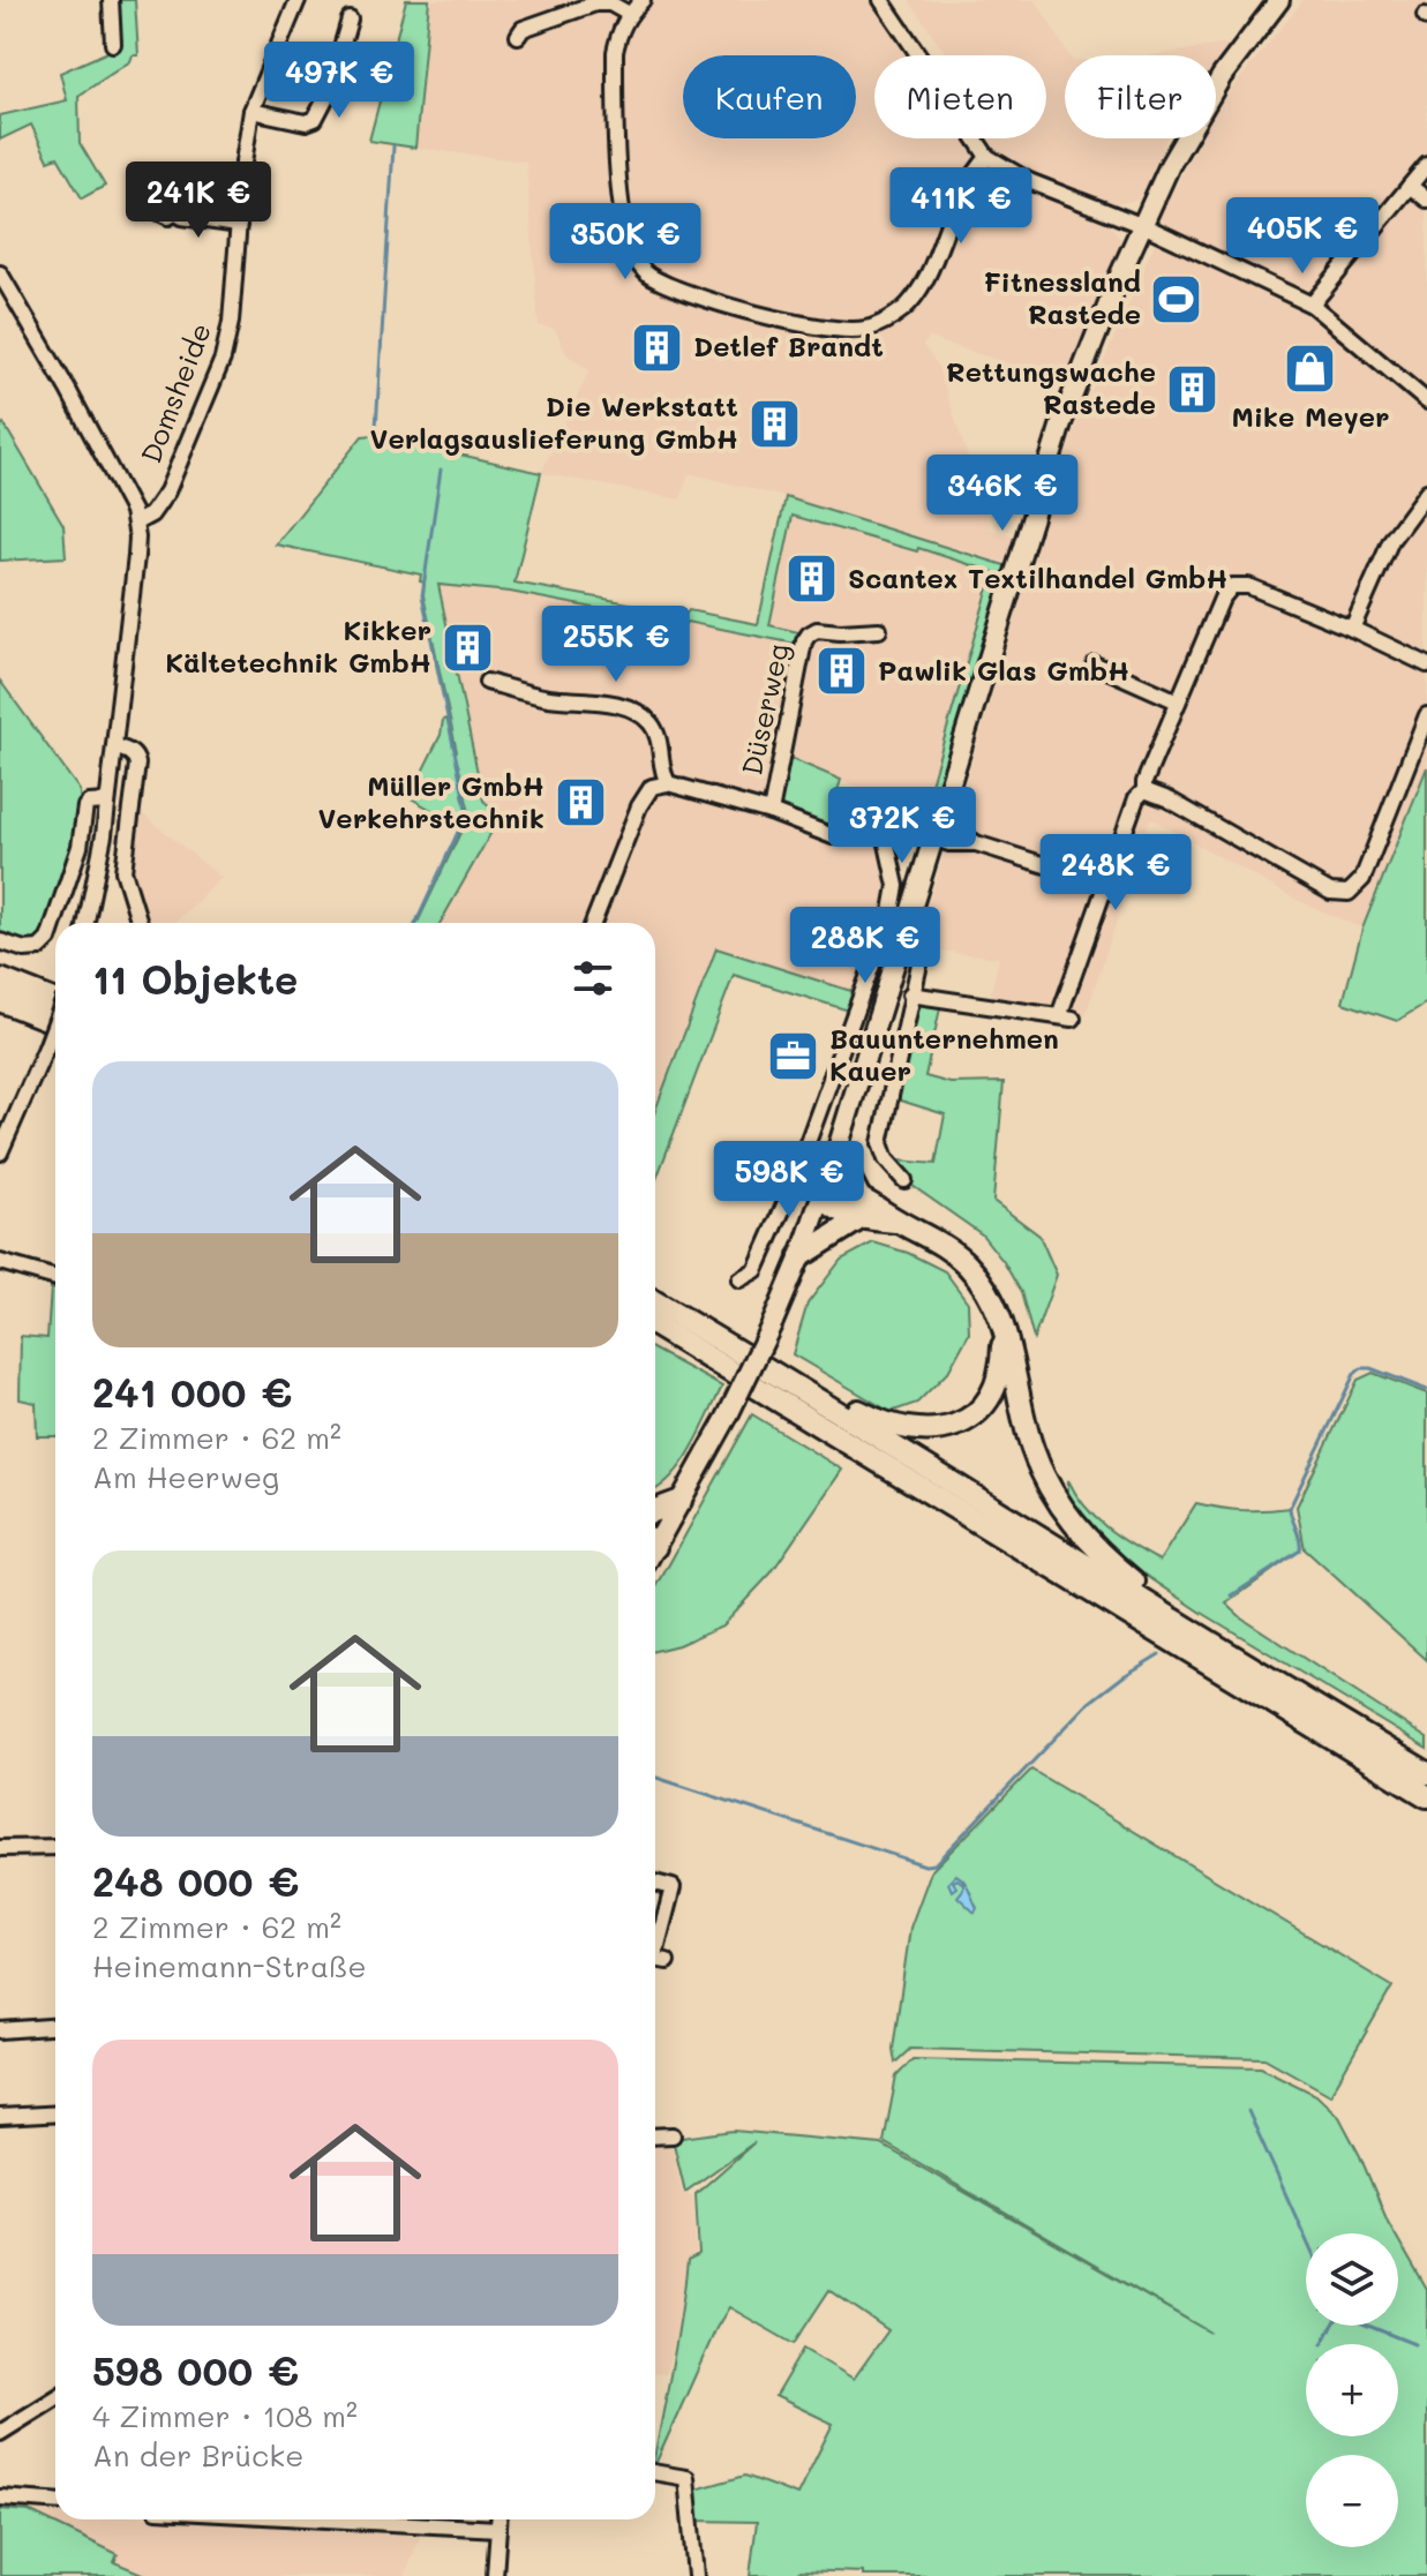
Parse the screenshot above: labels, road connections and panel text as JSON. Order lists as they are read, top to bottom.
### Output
{
  "streets": {
    "street": ["Domsheide", "Düserweg"]
  },
  "places": {
    "sports": ["Fitnessland Rastede"],
    "building": [
      "Detlef Brandt",
      "Rettungswache Rastede",
      "Die Werkstatt Verlagsauslieferung GmbH",
      "Scantex Textilhandel GmbH",
      "Kikker Kältetechnik GmbH",
      "Pawlik Glas GmbH",
      "Müller GmbH Verkehrstechnik"
    ],
    "shop": ["Mike Meyer"],
    "office": ["Bauunternehmen Kauer"]
  },
  "page": {
    "price": [
      "497K €",
      "241K €",
      "411K €",
      "405K €",
      "350K €",
      "346K €",
      "255K €",
      "372K €",
      "248K €",
      "288K €",
      "598K €"
    ],
    "chip": ["Kaufen", "Mieten", "Filter"],
    "heading": "11 Objekte",
    "list": [
      {
        "name": "241 000 €",
        "note": "2 Zimmer · 62 m² · Am Heerweg"
      },
      {
        "name": "248 000 €",
        "note": "2 Zimmer · 62 m² · Heinemann-Straße"
      },
      {
        "name": "598 000 €",
        "note": "4 Zimmer · 108 m² · An der Brücke"
      }
    ],
    "map_buttons": ["+", "−"]
  }
}
